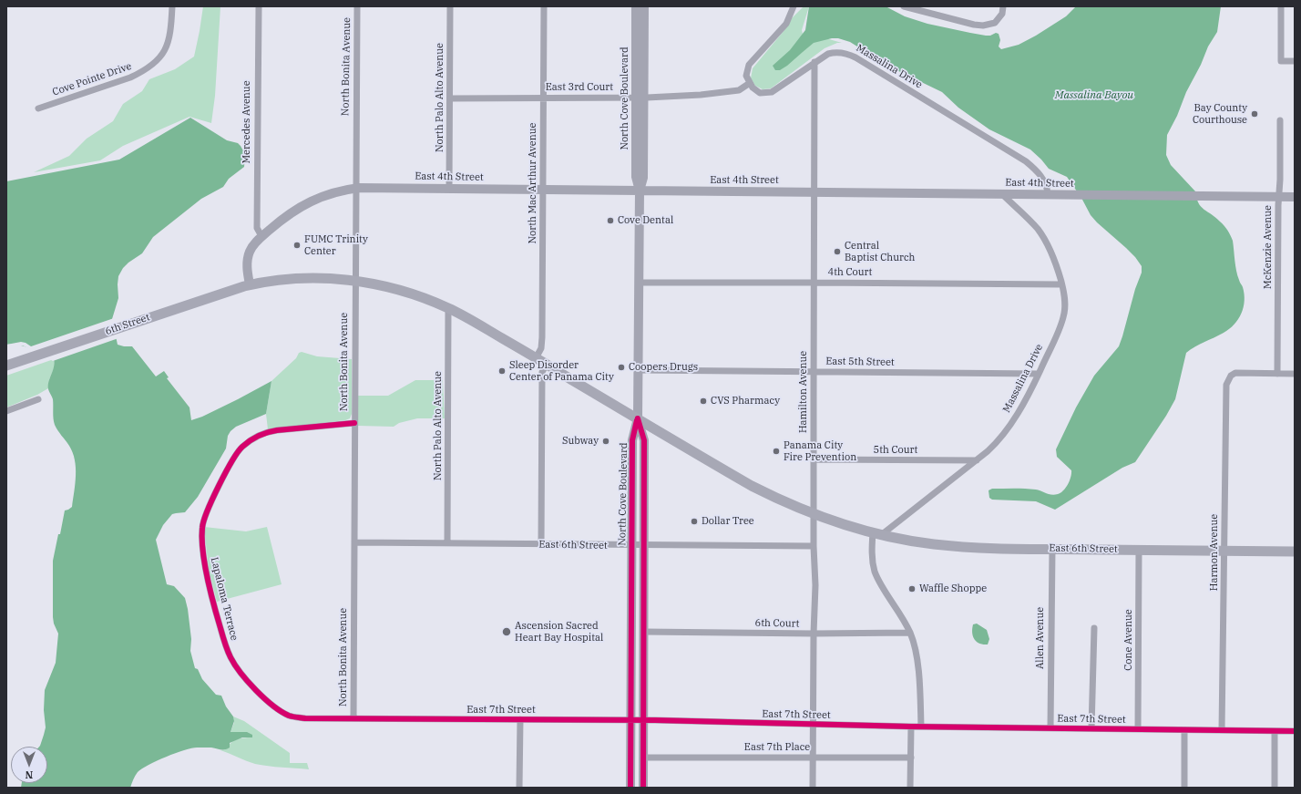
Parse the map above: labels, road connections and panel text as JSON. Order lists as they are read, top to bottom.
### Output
{
  "streets": {
    "main road": ["6th Street", "East 6th Street"],
    "street": [
      "North Bonita Avenue",
      "Massalina Drive",
      "Cove Pointe Drive",
      "East 3rd Court",
      "North Palo Alto Avenue",
      "North Cove Boulevard",
      "Mercedes Avenue",
      "East 4th Street",
      "North Mac Arthur Avenue",
      "McKenzie Avenue",
      "4th Court",
      "East 5th Street",
      "Hamilton Avenue",
      "5th Court",
      "Harmon Avenue",
      "Lapaloma Terrace",
      "6th Court",
      "Allen Avenue",
      "Cone Avenue",
      "East 7th Street",
      "East 7th Place"
    ]
  },
  "crossings": [
    ["North Bonita Avenue", "East 4th Street"],
    ["North Bonita Avenue", "6th Street"],
    ["North Bonita Avenue", "East 6th Street"],
    ["North Bonita Avenue", "Lapaloma Terrace"],
    ["North Bonita Avenue", "East 7th Street"],
    ["Massalina Drive", "East 3rd Court"],
    ["Massalina Drive", "East 4th Street"],
    ["Massalina Drive", "4th Court"],
    ["Massalina Drive", "East 5th Street"],
    ["Massalina Drive", "Hamilton Avenue"],
    ["Massalina Drive", "5th Court"],
    ["Massalina Drive", "East 6th Street"],
    ["East 3rd Court", "North Palo Alto Avenue"],
    ["East 3rd Court", "North Cove Boulevard"],
    ["East 3rd Court", "North Mac Arthur Avenue"],
    ["North Palo Alto Avenue", "East 4th Street"],
    ["North Palo Alto Avenue", "6th Street"],
    ["North Palo Alto Avenue", "East 6th Street"],
    ["North Cove Boulevard", "East 4th Street"],
    ["North Cove Boulevard", "4th Court"],
    ["North Cove Boulevard", "East 5th Street"],
    ["North Cove Boulevard", "East 6th Street"],
    ["North Cove Boulevard", "6th Court"],
    ["North Cove Boulevard", "East 7th Street"],
    ["North Cove Boulevard", "East 7th Place"],
    ["Mercedes Avenue", "East 4th Street"],
    ["East 4th Street", "North Mac Arthur Avenue"],
    ["East 4th Street", "McKenzie Avenue"],
    ["East 4th Street", "6th Street"],
    ["East 4th Street", "Hamilton Avenue"],
    ["North Mac Arthur Avenue", "6th Street"],
    ["McKenzie Avenue", "Harmon Avenue"],
    ["4th Court", "Hamilton Avenue"],
    ["6th Street", "East 6th Street"],
    ["East 5th Street", "Hamilton Avenue"],
    ["Hamilton Avenue", "5th Court"],
    ["Hamilton Avenue", "East 6th Street"],
    ["Hamilton Avenue", "6th Court"],
    ["Hamilton Avenue", "East 7th Street"],
    ["Hamilton Avenue", "East 7th Place"],
    ["East 6th Street", "Harmon Avenue"],
    ["East 6th Street", "Allen Avenue"],
    ["East 6th Street", "Cone Avenue"],
    ["Harmon Avenue", "East 7th Street"],
    ["Lapaloma Terrace", "East 7th Street"],
    ["Allen Avenue", "East 7th Street"],
    ["Cone Avenue", "East 7th Street"]
  ],
  "water": ["Massalina Bayou"],
  "places": [
    "Bay County Courthouse",
    "Cove Dental",
    "FUMC Trinity Center",
    "Central Baptist Church",
    "Coopers Drugs",
    "Sleep Disorder Center of Panama City",
    "CVS Pharmacy",
    "Subway",
    "Panama City Fire Prevention",
    "Dollar Tree",
    "Waffle Shoppe",
    "Ascension Sacred Heart Bay Hospital"
  ],
  "north": "bottom"
}
